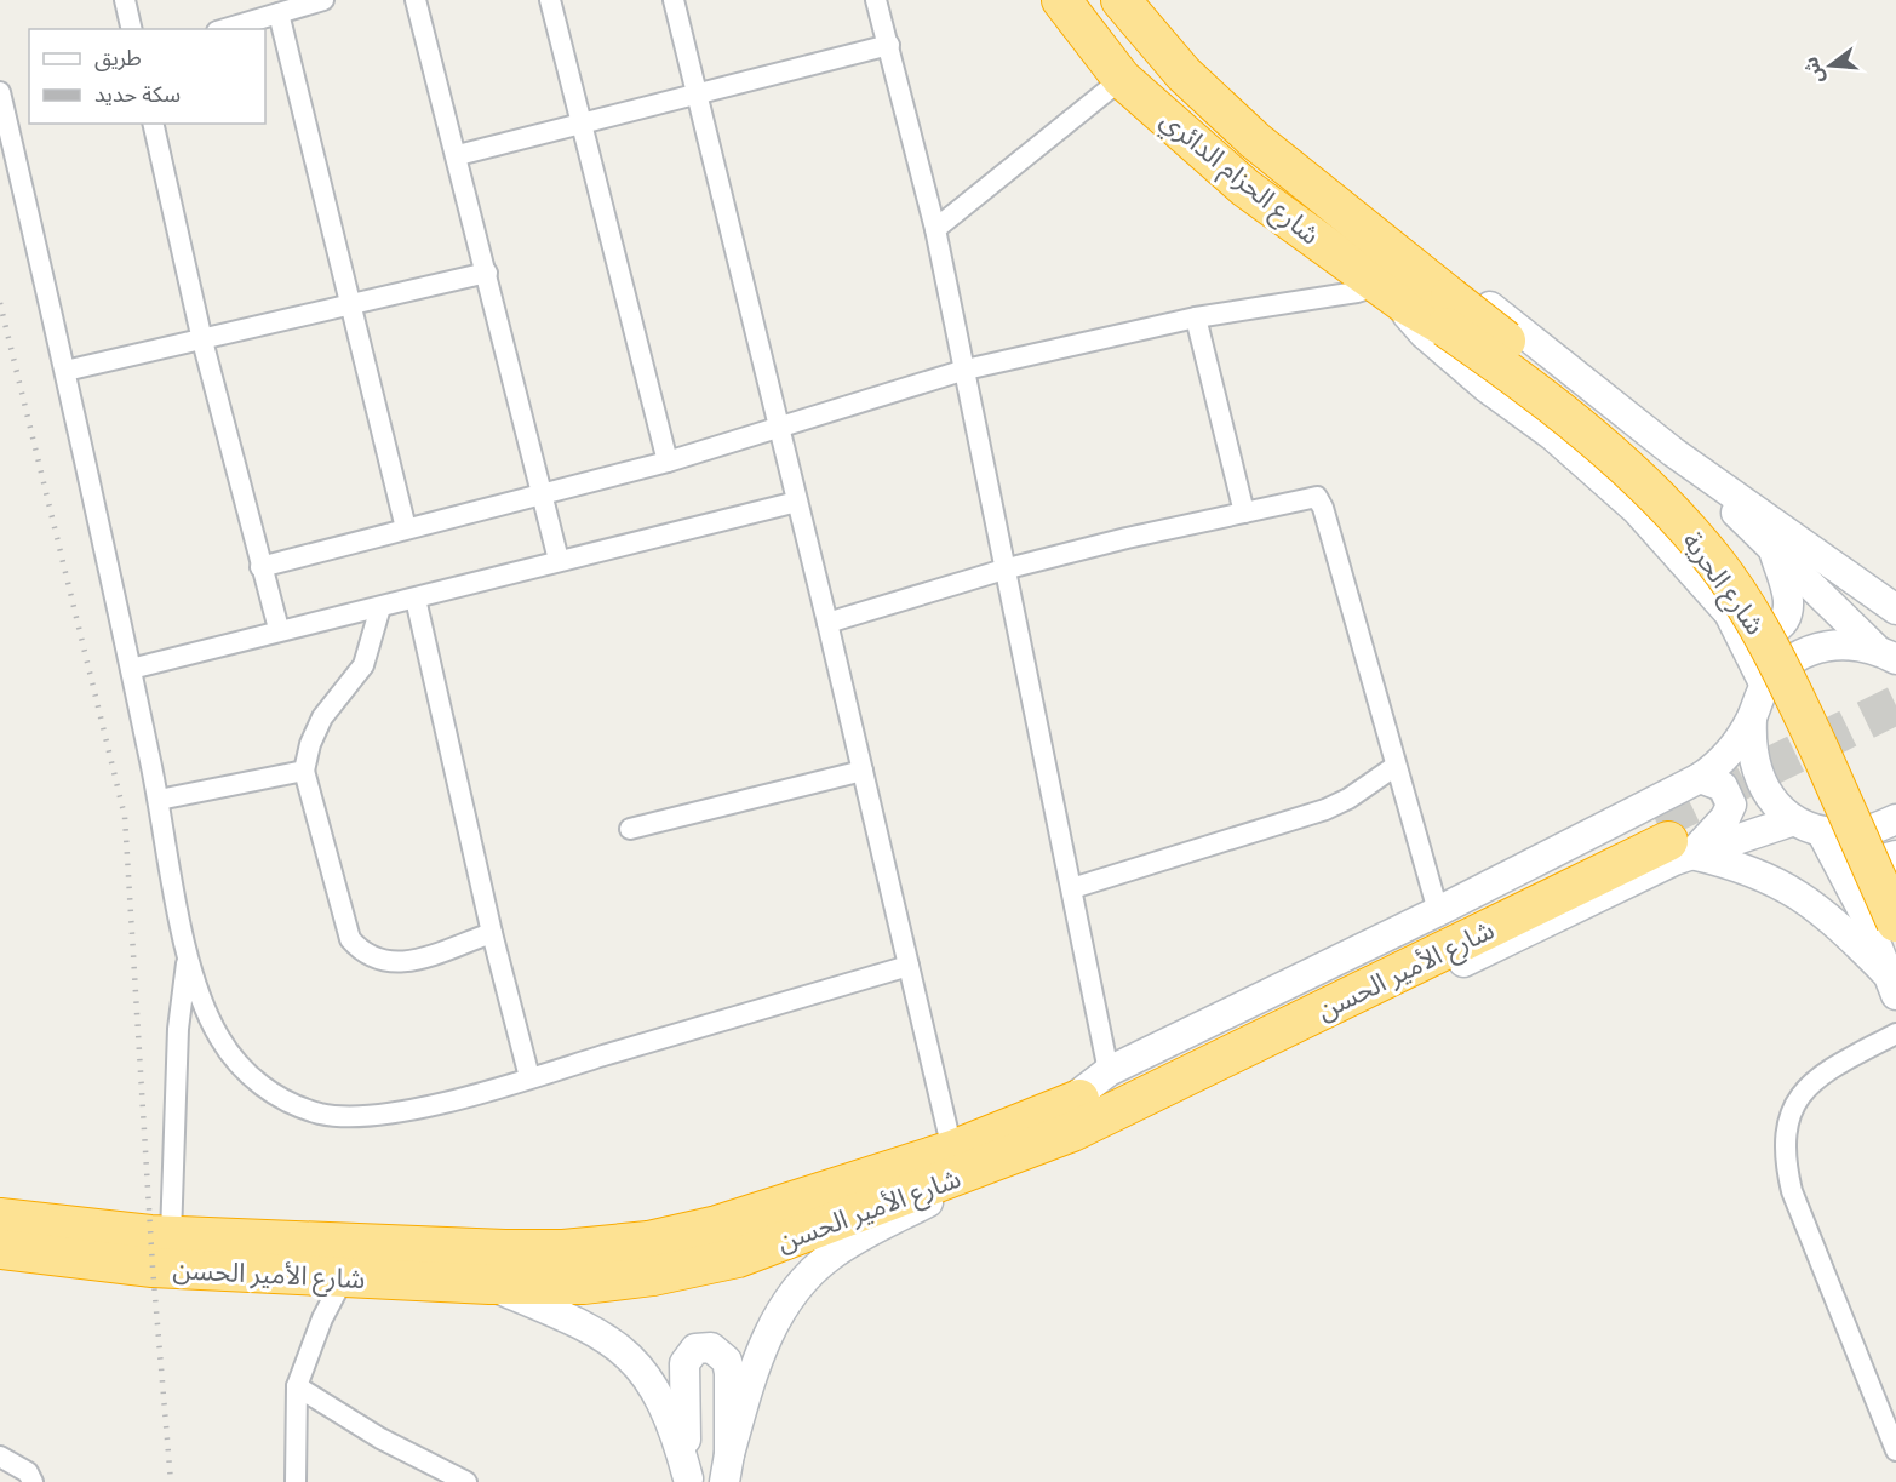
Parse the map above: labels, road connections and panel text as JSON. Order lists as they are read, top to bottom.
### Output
{
  "streets": {
    "highway": ["شارع الحزام الدائري", "شارع الحرية", "شارع الأمير الحسن"]
  },
  "crossings": [
    ["شارع الحزام الدائري", "شارع الحرية"]
  ],
  "legend": ["طريق", "سكة حديد"],
  "north": "left"
}
